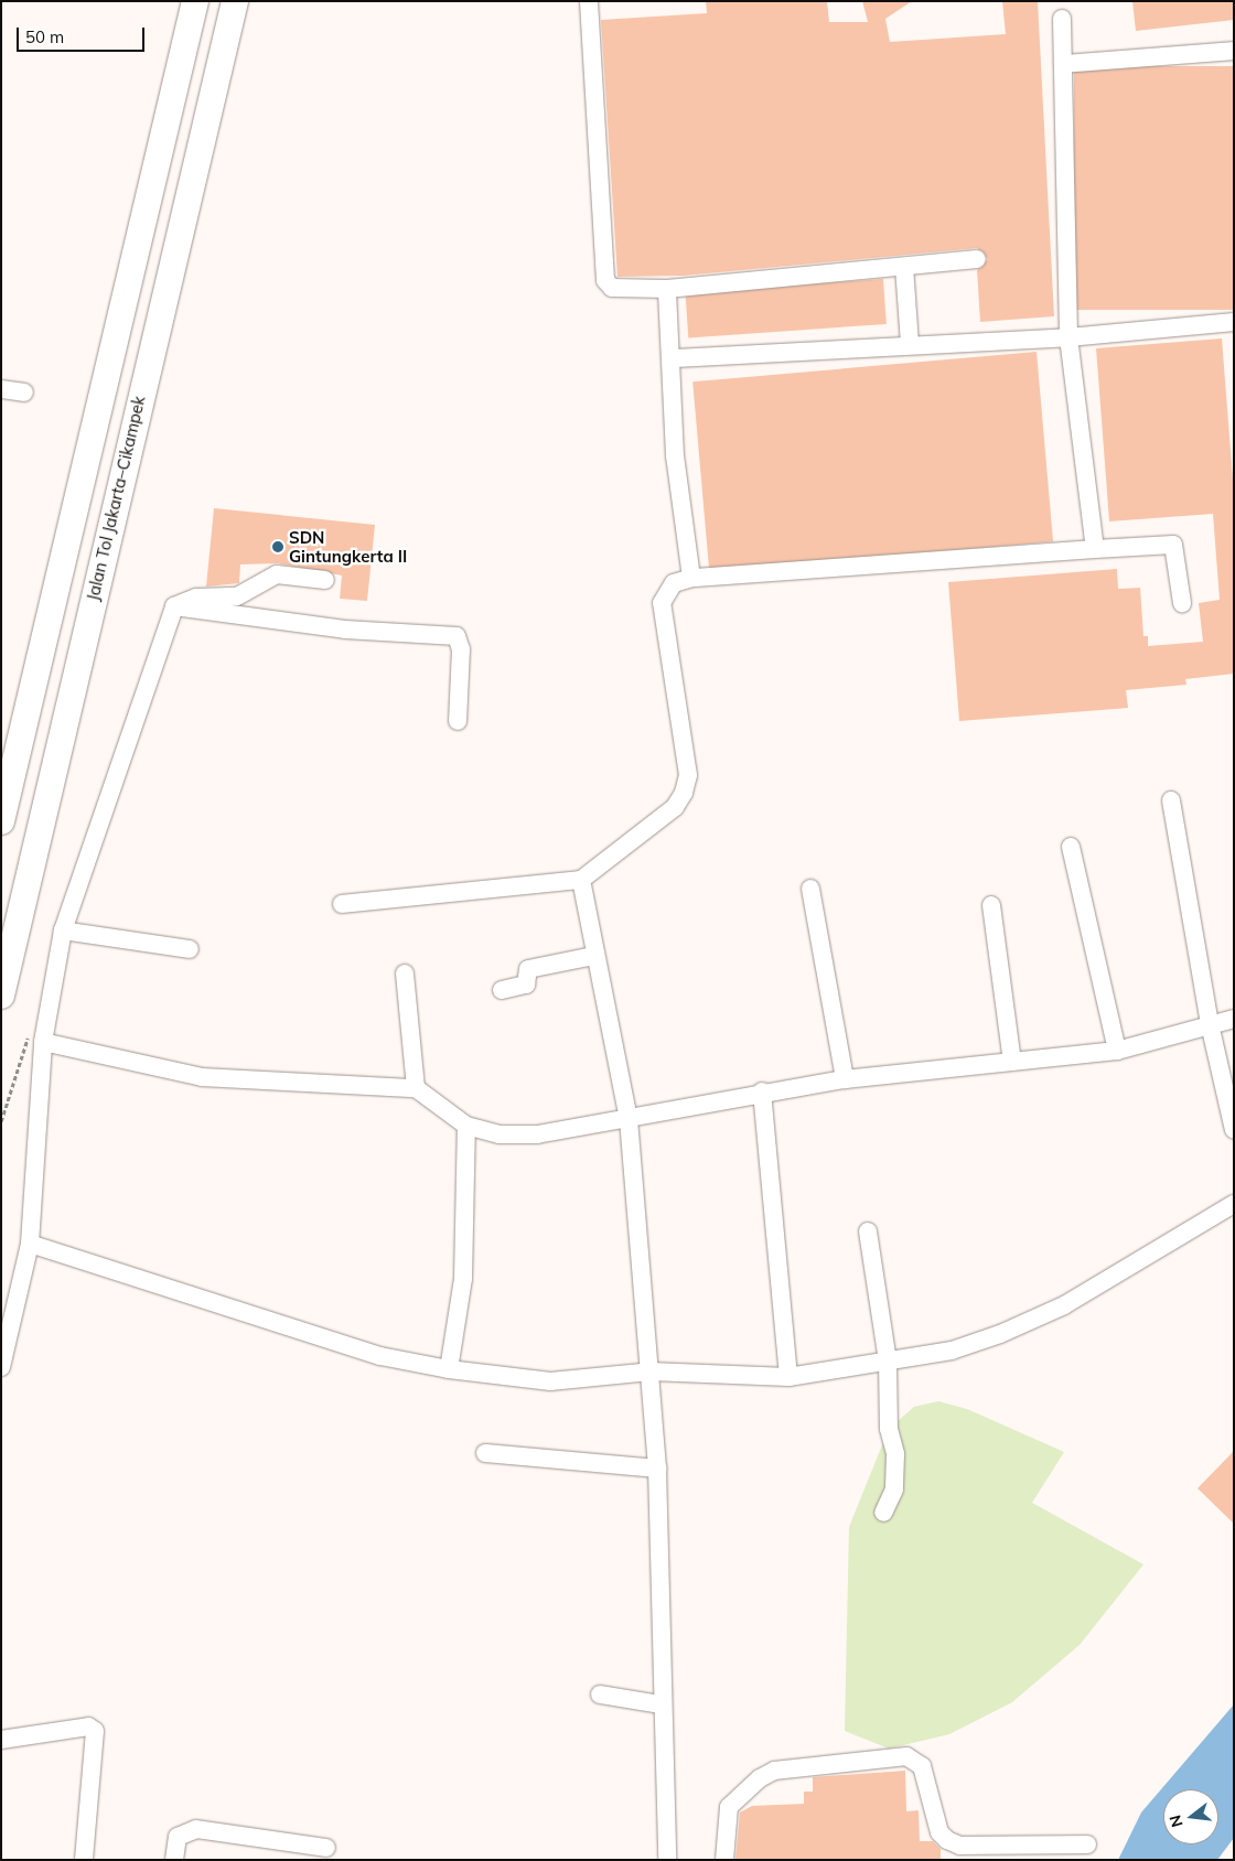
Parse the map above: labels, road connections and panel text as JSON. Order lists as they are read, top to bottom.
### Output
{
  "streets": {
    "highway": ["Jalan Tol Jakarta–Cikampek"]
  },
  "places": ["SDN Gintungkerta II"],
  "scale_bar": "50 m",
  "north": "left"
}
